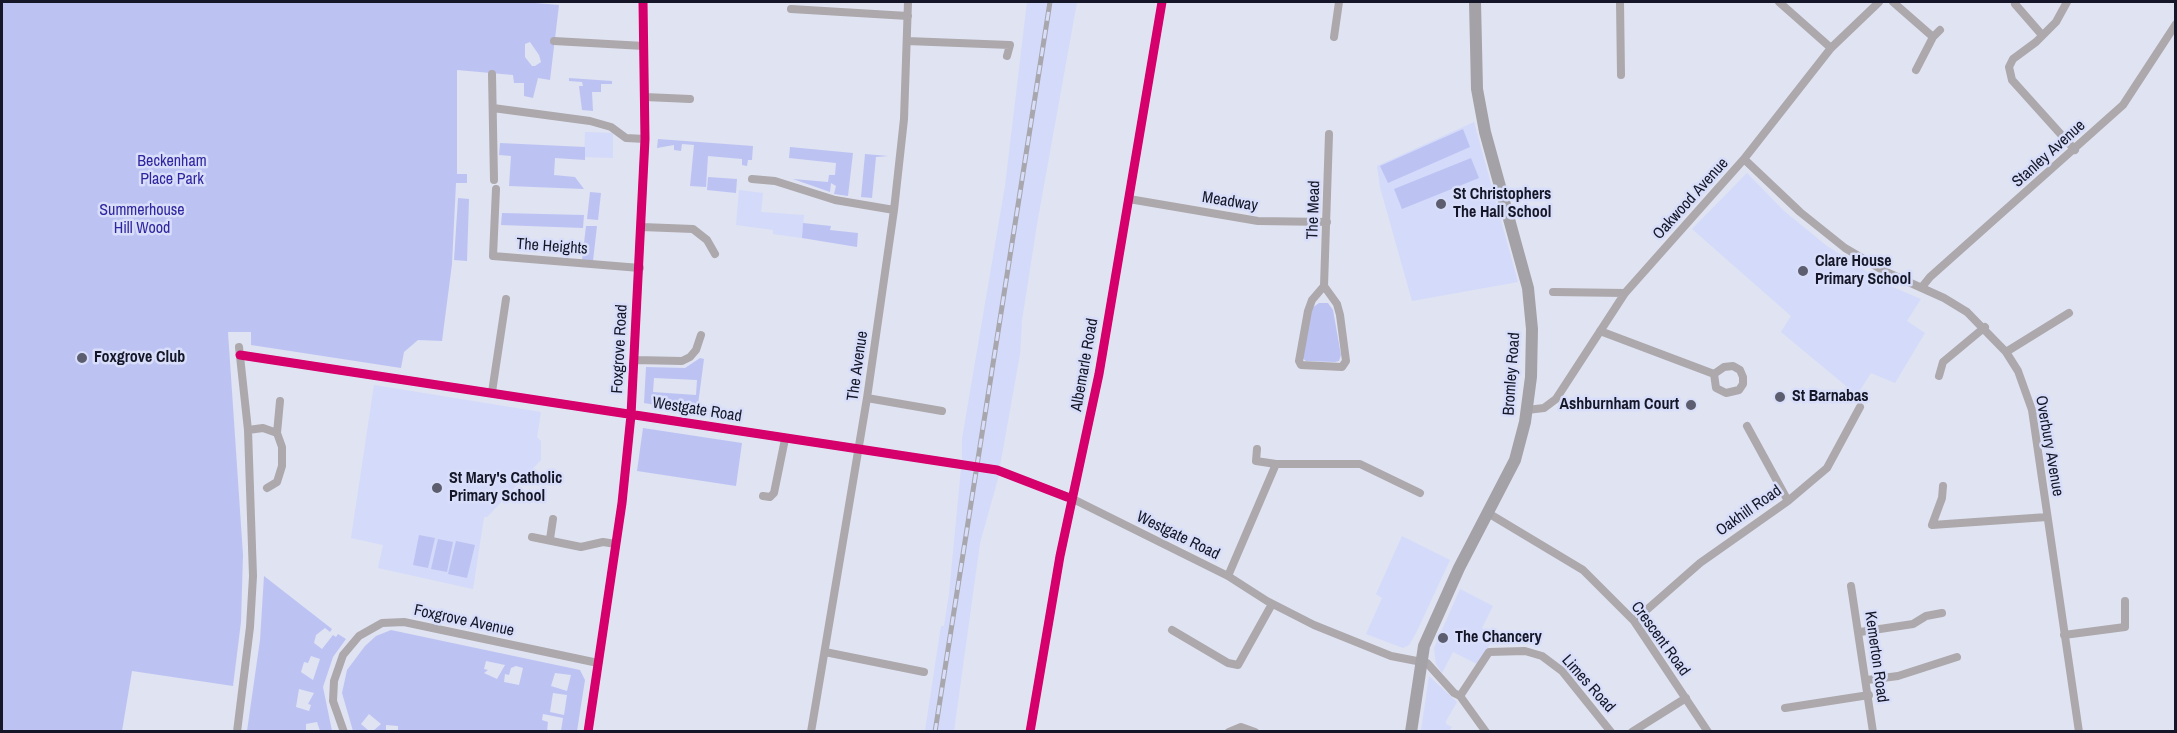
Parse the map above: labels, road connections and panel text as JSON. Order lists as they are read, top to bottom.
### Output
{
  "streets": {
    "main road": ["Bromley Road"],
    "street": [
      "Stanley Avenue",
      "Oakwood Avenue",
      "Meadway",
      "The Mead",
      "The Heights",
      "Foxgrove Road",
      "Albemarle Road",
      "The Avenue",
      "Westgate Road",
      "Overbury Avenue",
      "Oakhill Road",
      "Foxgrove Avenue",
      "Crescent Road",
      "Kemerton Road",
      "Limes Road"
    ]
  },
  "crossings": [
    ["Stanley Avenue", "Overbury Avenue"],
    ["Oakwood Avenue", "Bromley Road"],
    ["Oakwood Avenue", "Overbury Avenue"],
    ["Meadway", "The Mead"],
    ["Meadway", "Albemarle Road"],
    ["The Heights", "Foxgrove Road"],
    ["Foxgrove Road", "Westgate Road"],
    ["Foxgrove Road", "Foxgrove Avenue"],
    ["Albemarle Road", "Westgate Road"],
    ["The Avenue", "Westgate Road"],
    ["Bromley Road", "Westgate Road"],
    ["Bromley Road", "Crescent Road"],
    ["Oakhill Road", "Crescent Road"]
  ],
  "parks": ["Beckenham Place Park", "Summerhouse Hill Wood"],
  "places": [
    "St Christophers The Hall School",
    "Clare House Primary School",
    "Foxgrove Club",
    "St Barnabas",
    "Ashburnham Court",
    "St Mary's Catholic Primary School",
    "The Chancery"
  ]
}
